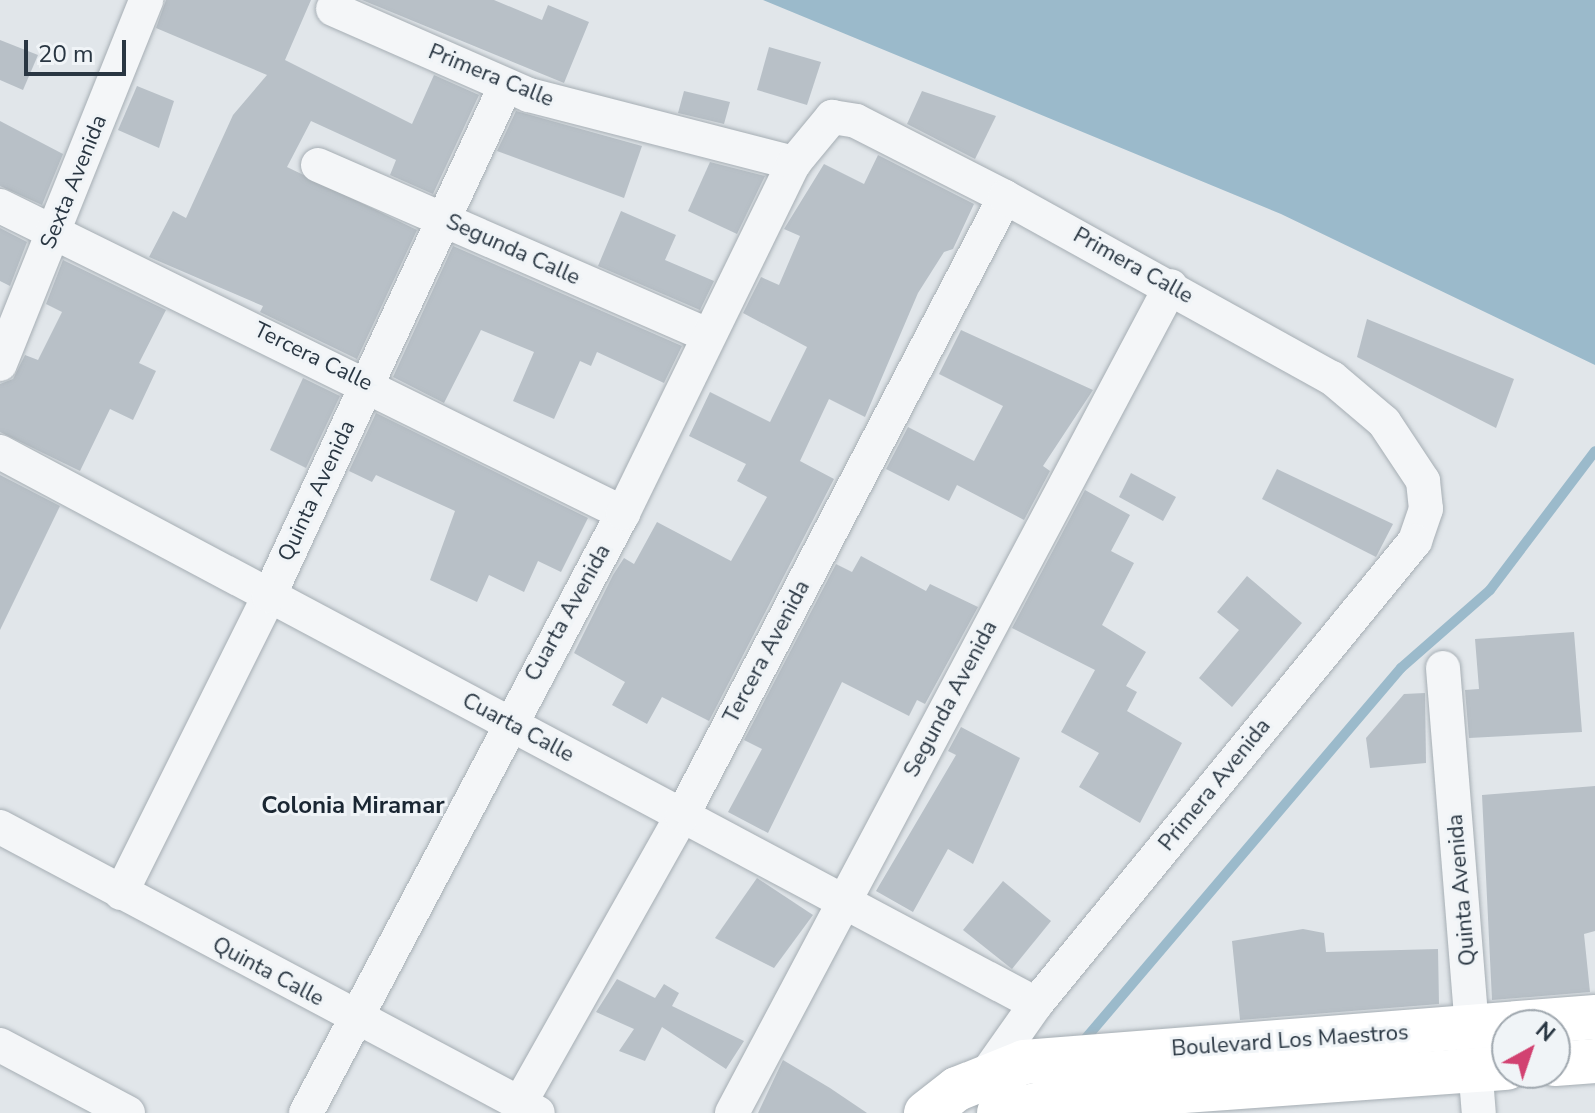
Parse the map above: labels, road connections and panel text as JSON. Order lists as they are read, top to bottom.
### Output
{
  "streets": {
    "street": [
      "Primera Calle",
      "Sexta Avenida",
      "Segunda Calle",
      "Tercera Calle",
      "Quinta Avenida",
      "Cuarta Avenida",
      "Tercera Avenida",
      "Segunda Avenida",
      "Cuarta Calle",
      "Primera Avenida",
      "Quinta Calle",
      "Boulevard Los Maestros"
    ]
  },
  "crossings": [
    ["Primera Calle", "Quinta Avenida"],
    ["Primera Calle", "Cuarta Avenida"],
    ["Primera Calle", "Tercera Avenida"],
    ["Primera Calle", "Segunda Avenida"],
    ["Primera Calle", "Primera Avenida"],
    ["Sexta Avenida", "Tercera Calle"],
    ["Segunda Calle", "Quinta Avenida"],
    ["Segunda Calle", "Cuarta Avenida"],
    ["Tercera Calle", "Quinta Avenida"],
    ["Tercera Calle", "Cuarta Avenida"],
    ["Quinta Avenida", "Cuarta Calle"],
    ["Quinta Avenida", "Quinta Calle"],
    ["Quinta Avenida", "Boulevard Los Maestros"],
    ["Cuarta Avenida", "Cuarta Calle"],
    ["Cuarta Avenida", "Quinta Calle"],
    ["Tercera Avenida", "Cuarta Calle"],
    ["Tercera Avenida", "Quinta Calle"],
    ["Segunda Avenida", "Cuarta Calle"],
    ["Cuarta Calle", "Primera Avenida"],
    ["Primera Avenida", "Boulevard Los Maestros"]
  ],
  "districts": ["Colonia Miramar"],
  "scale_bar": "20 m",
  "north": "top right"
}
